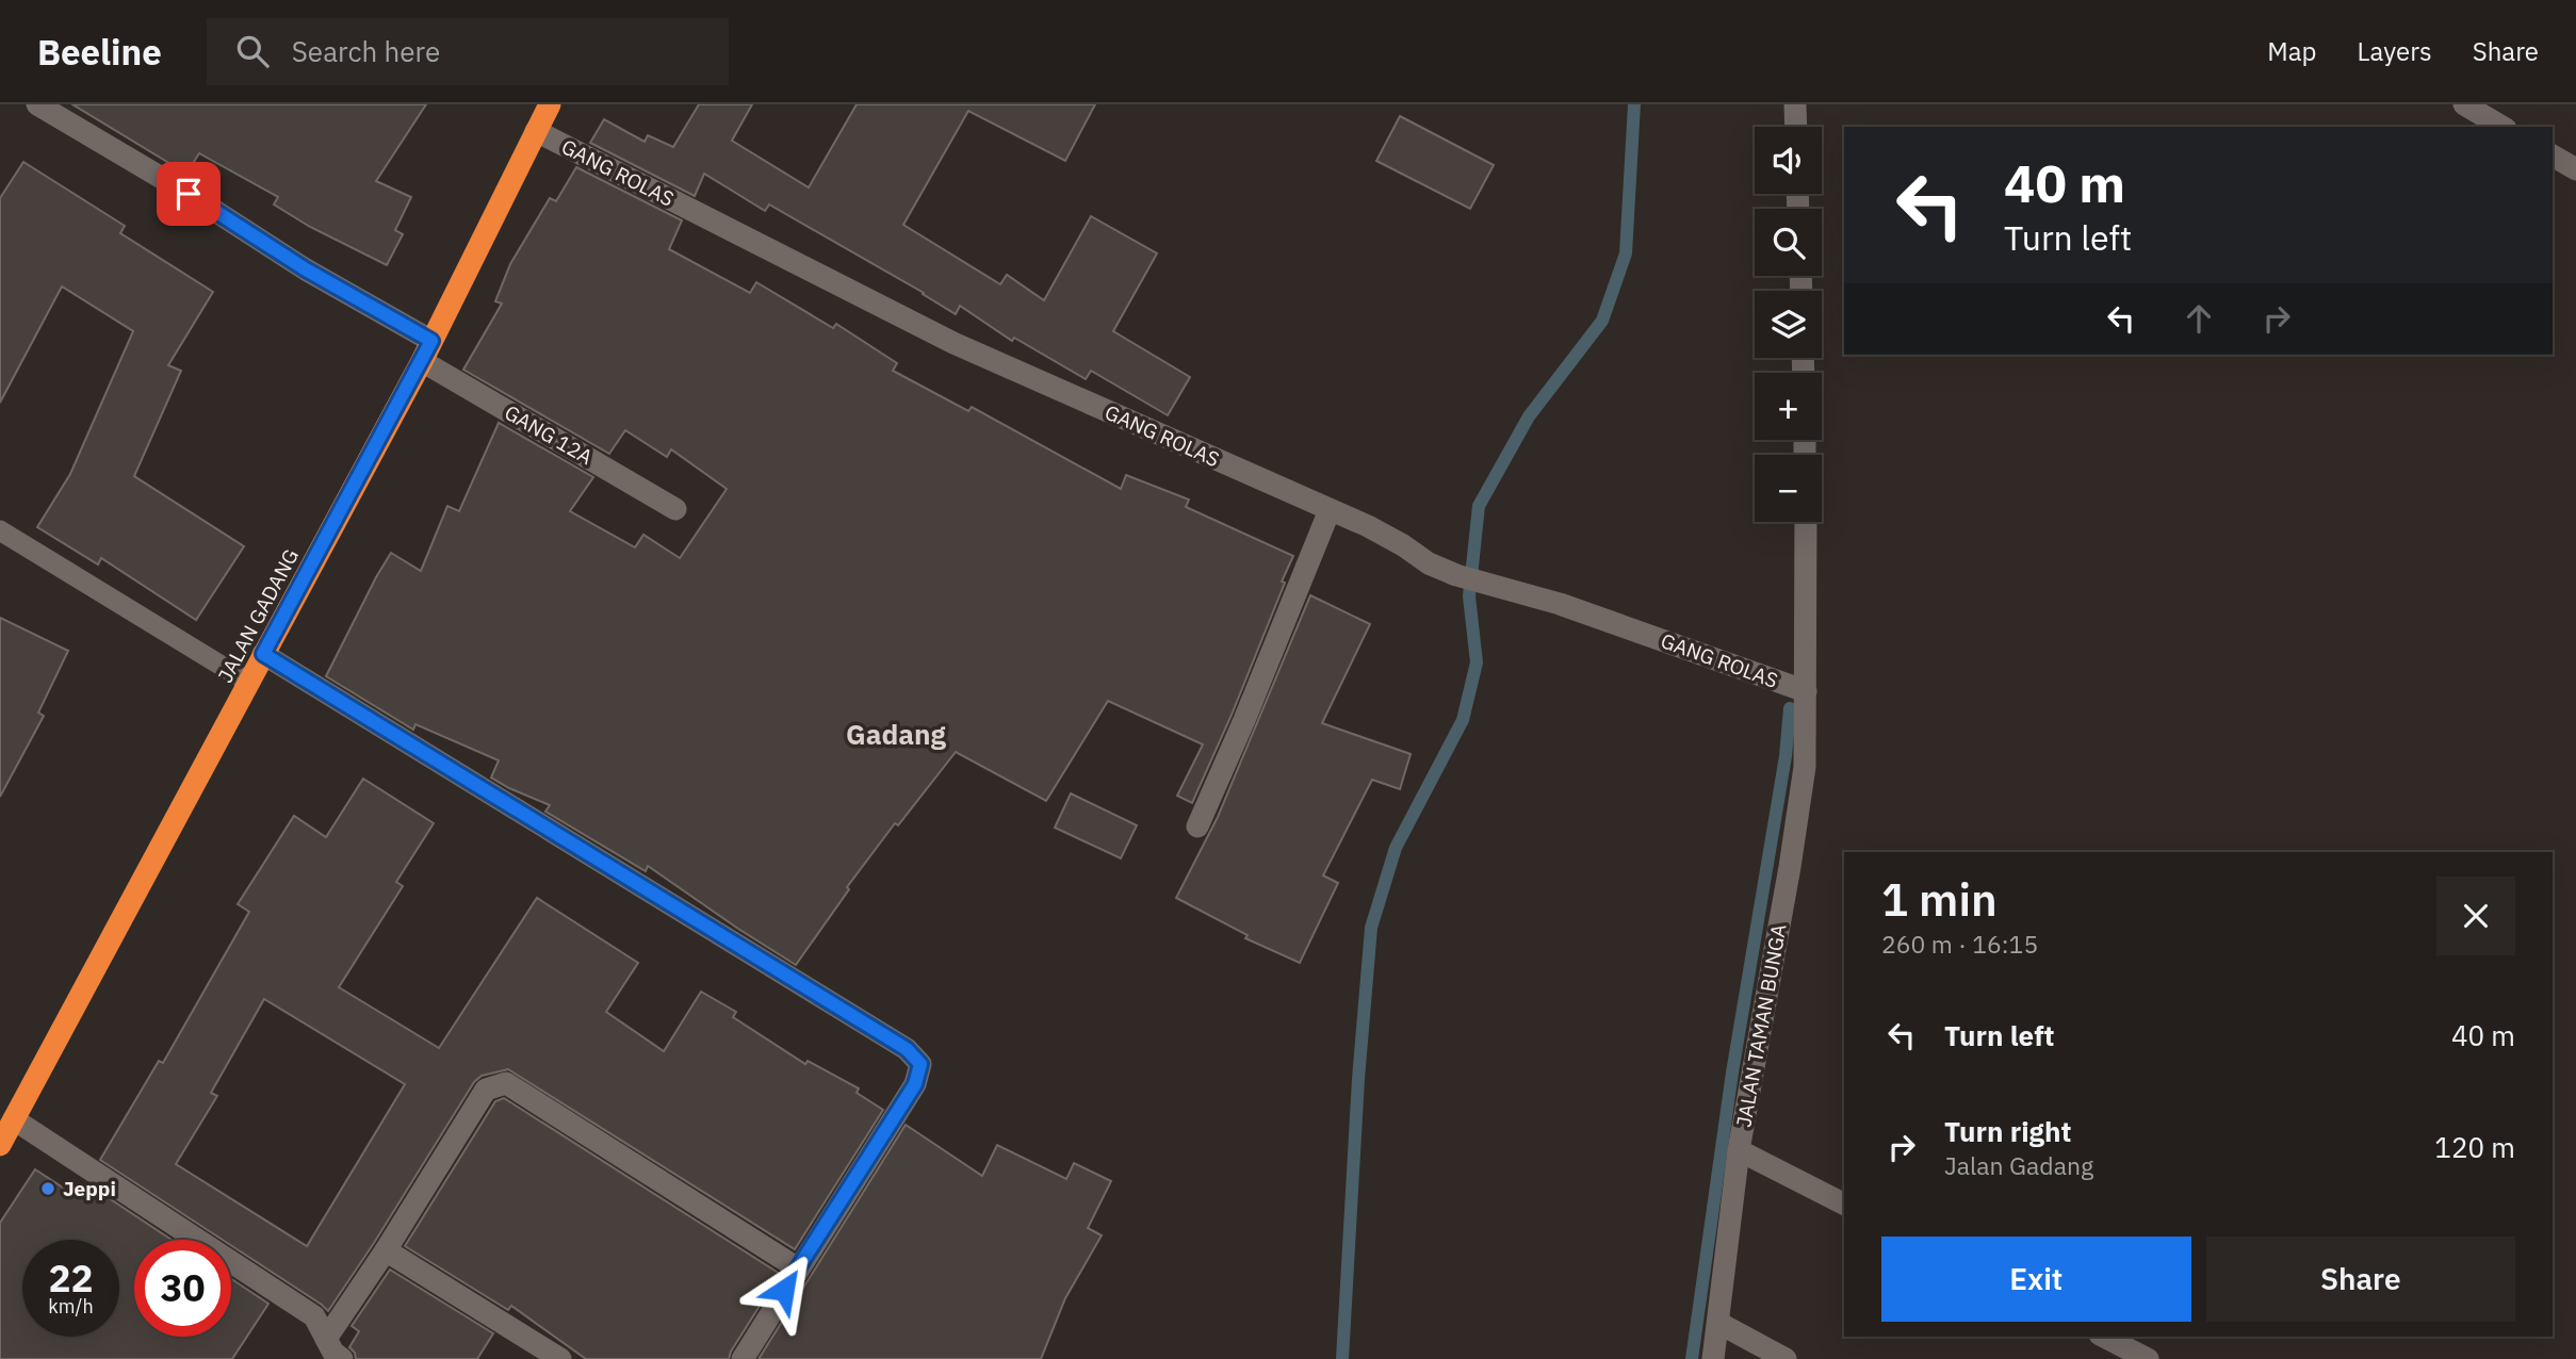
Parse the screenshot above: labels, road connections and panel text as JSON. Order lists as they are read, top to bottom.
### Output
{
  "streets": {
    "highway": ["JALAN GADANG"],
    "street": ["GANG ROLAS", "GANG 12A", "JALAN TAMAN BUNGA"]
  },
  "crossings": [
    ["GANG ROLAS", "JALAN GADANG"],
    ["GANG ROLAS", "JALAN TAMAN BUNGA"],
    ["GANG 12A", "JALAN GADANG"]
  ],
  "districts": ["Gadang"],
  "places": ["Jeppi"],
  "page": {
    "header": "Beeline",
    "search": "Search here",
    "nav": ["Map", "Layers", "Share"],
    "map_buttons": ["+", "−"],
    "turn": ["40 m", "Turn left"],
    "heading": ["1 min", "260 m · 16:15"],
    "list": [
      {
        "name": "Turn left",
        "value": "40 m"
      },
      {
        "name": "Turn right",
        "note": "Jalan Gadang",
        "value": "120 m"
      }
    ],
    "buttons": ["Exit", "Share"],
    "speed": "22 km/h",
    "limit": "30"
  }
}
